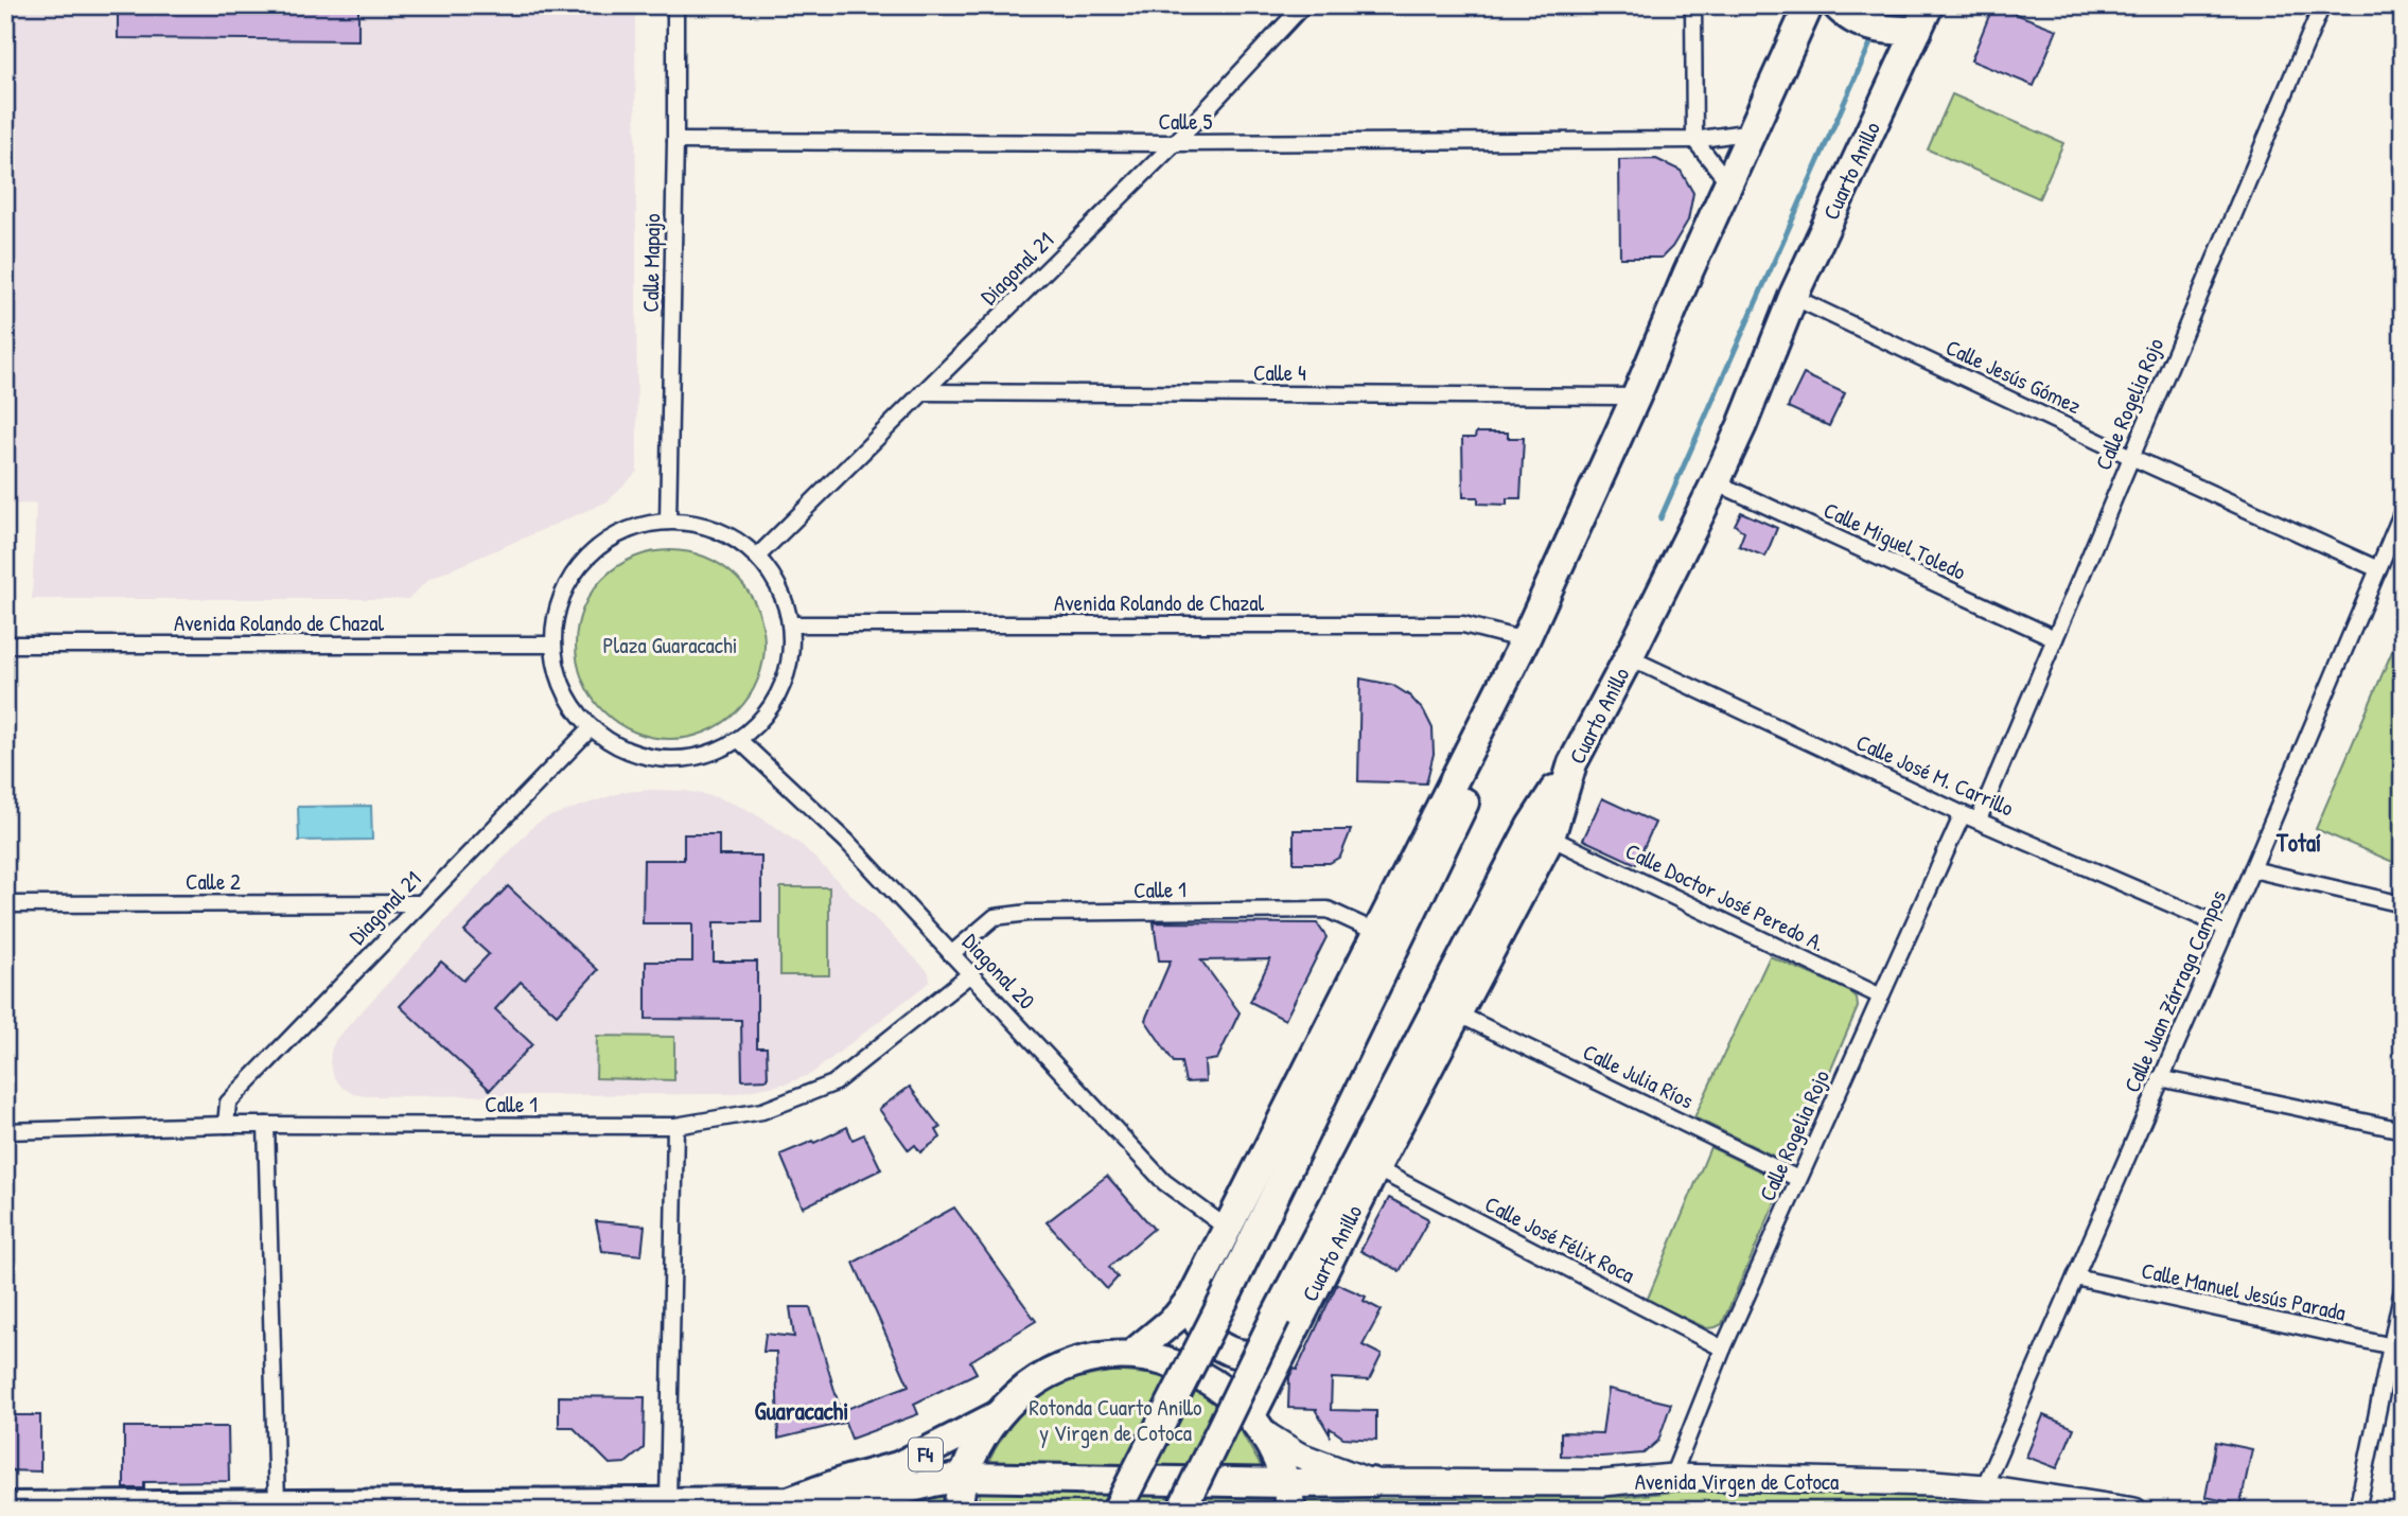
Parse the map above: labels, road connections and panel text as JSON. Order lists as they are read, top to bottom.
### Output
{
  "streets": {
    "highway": ["Cuarto Anillo", "F4"],
    "main road": ["Avenida Virgen de Cotoca"],
    "street": [
      "Calle 5",
      "Calle Mapajo",
      "Diagonal 21",
      "Calle 4",
      "Calle Jesús Gómez",
      "Calle Rogelia Rojo",
      "Calle Miguel Toledo",
      "Avenida Rolando de Chazal",
      "Calle José M. Carrillo",
      "Calle 2",
      "Calle 1",
      "Calle Doctor José Peredo A.",
      "Diagonal 20",
      "Calle Juan Zárraga Campos",
      "Calle Julia Ríos",
      "Calle José Félix Roca",
      "Calle Manuel Jesús Parada"
    ]
  },
  "crossings": [
    ["Calle 5", "Calle Mapajo"],
    ["Calle 5", "Diagonal 21"],
    ["Cuarto Anillo", "Calle Jesús Gómez"],
    ["Cuarto Anillo", "Calle Miguel Toledo"],
    ["Cuarto Anillo", "Calle José M. Carrillo"],
    ["Cuarto Anillo", "Calle Doctor José Peredo A."],
    ["Cuarto Anillo", "Calle Julia Ríos"],
    ["Cuarto Anillo", "Calle José Félix Roca"],
    ["Cuarto Anillo", "F4"],
    ["Cuarto Anillo", "Avenida Virgen de Cotoca"],
    ["Calle Mapajo", "Diagonal 21"],
    ["Calle Mapajo", "Avenida Rolando de Chazal"],
    ["Calle Mapajo", "Diagonal 20"],
    ["Diagonal 21", "Calle 4"],
    ["Diagonal 21", "Avenida Rolando de Chazal"],
    ["Diagonal 21", "Calle 2"],
    ["Diagonal 21", "Calle 1"],
    ["Diagonal 21", "Diagonal 20"],
    ["Calle Jesús Gómez", "Calle Rogelia Rojo"],
    ["Calle Jesús Gómez", "Calle Juan Zárraga Campos"],
    ["Calle Rogelia Rojo", "Calle Miguel Toledo"],
    ["Calle Rogelia Rojo", "Calle José M. Carrillo"],
    ["Calle Rogelia Rojo", "Calle Doctor José Peredo A."],
    ["Calle Rogelia Rojo", "Calle Julia Ríos"],
    ["Calle Rogelia Rojo", "Calle José Félix Roca"],
    ["Calle Rogelia Rojo", "Avenida Virgen de Cotoca"],
    ["Avenida Rolando de Chazal", "Diagonal 20"],
    ["Calle José M. Carrillo", "Calle Juan Zárraga Campos"],
    ["Calle 1", "Diagonal 20"],
    ["Calle Juan Zárraga Campos", "Calle Manuel Jesús Parada"],
    ["Calle Juan Zárraga Campos", "Avenida Virgen de Cotoca"],
    ["F4", "Avenida Virgen de Cotoca"]
  ],
  "districts": ["Totaí", "Guaracachi"],
  "parks": ["Plaza Guaracachi", "Rotonda Cuarto Anillo y Virgen de Cotoca"]
}
